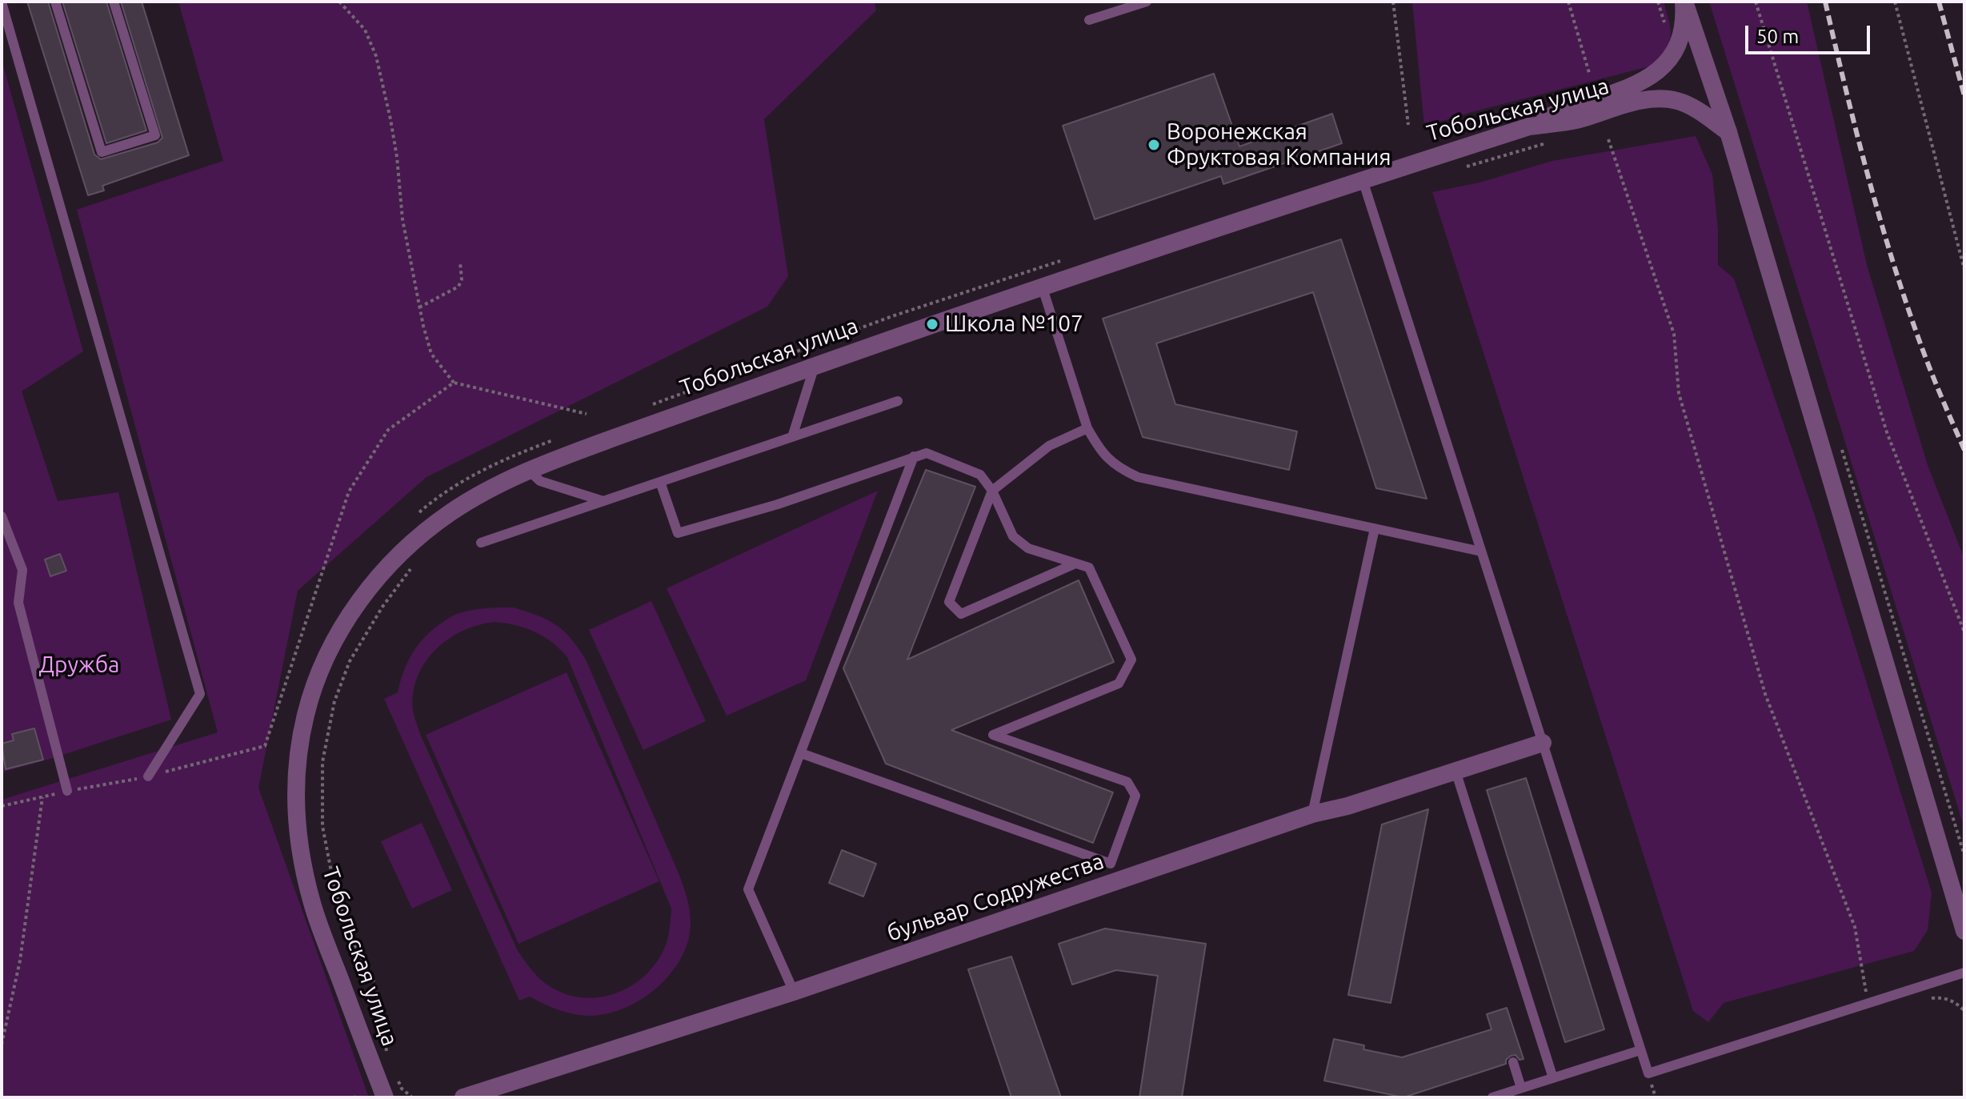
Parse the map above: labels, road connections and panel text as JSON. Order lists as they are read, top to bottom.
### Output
{
  "streets": {
    "street": ["Тобольская улица", "бульвар Содружества"]
  },
  "parks": ["Дружба"],
  "places": ["Воронежская Фруктовая Компания", "Школа №107"],
  "scale_bar": "50 m"
}
